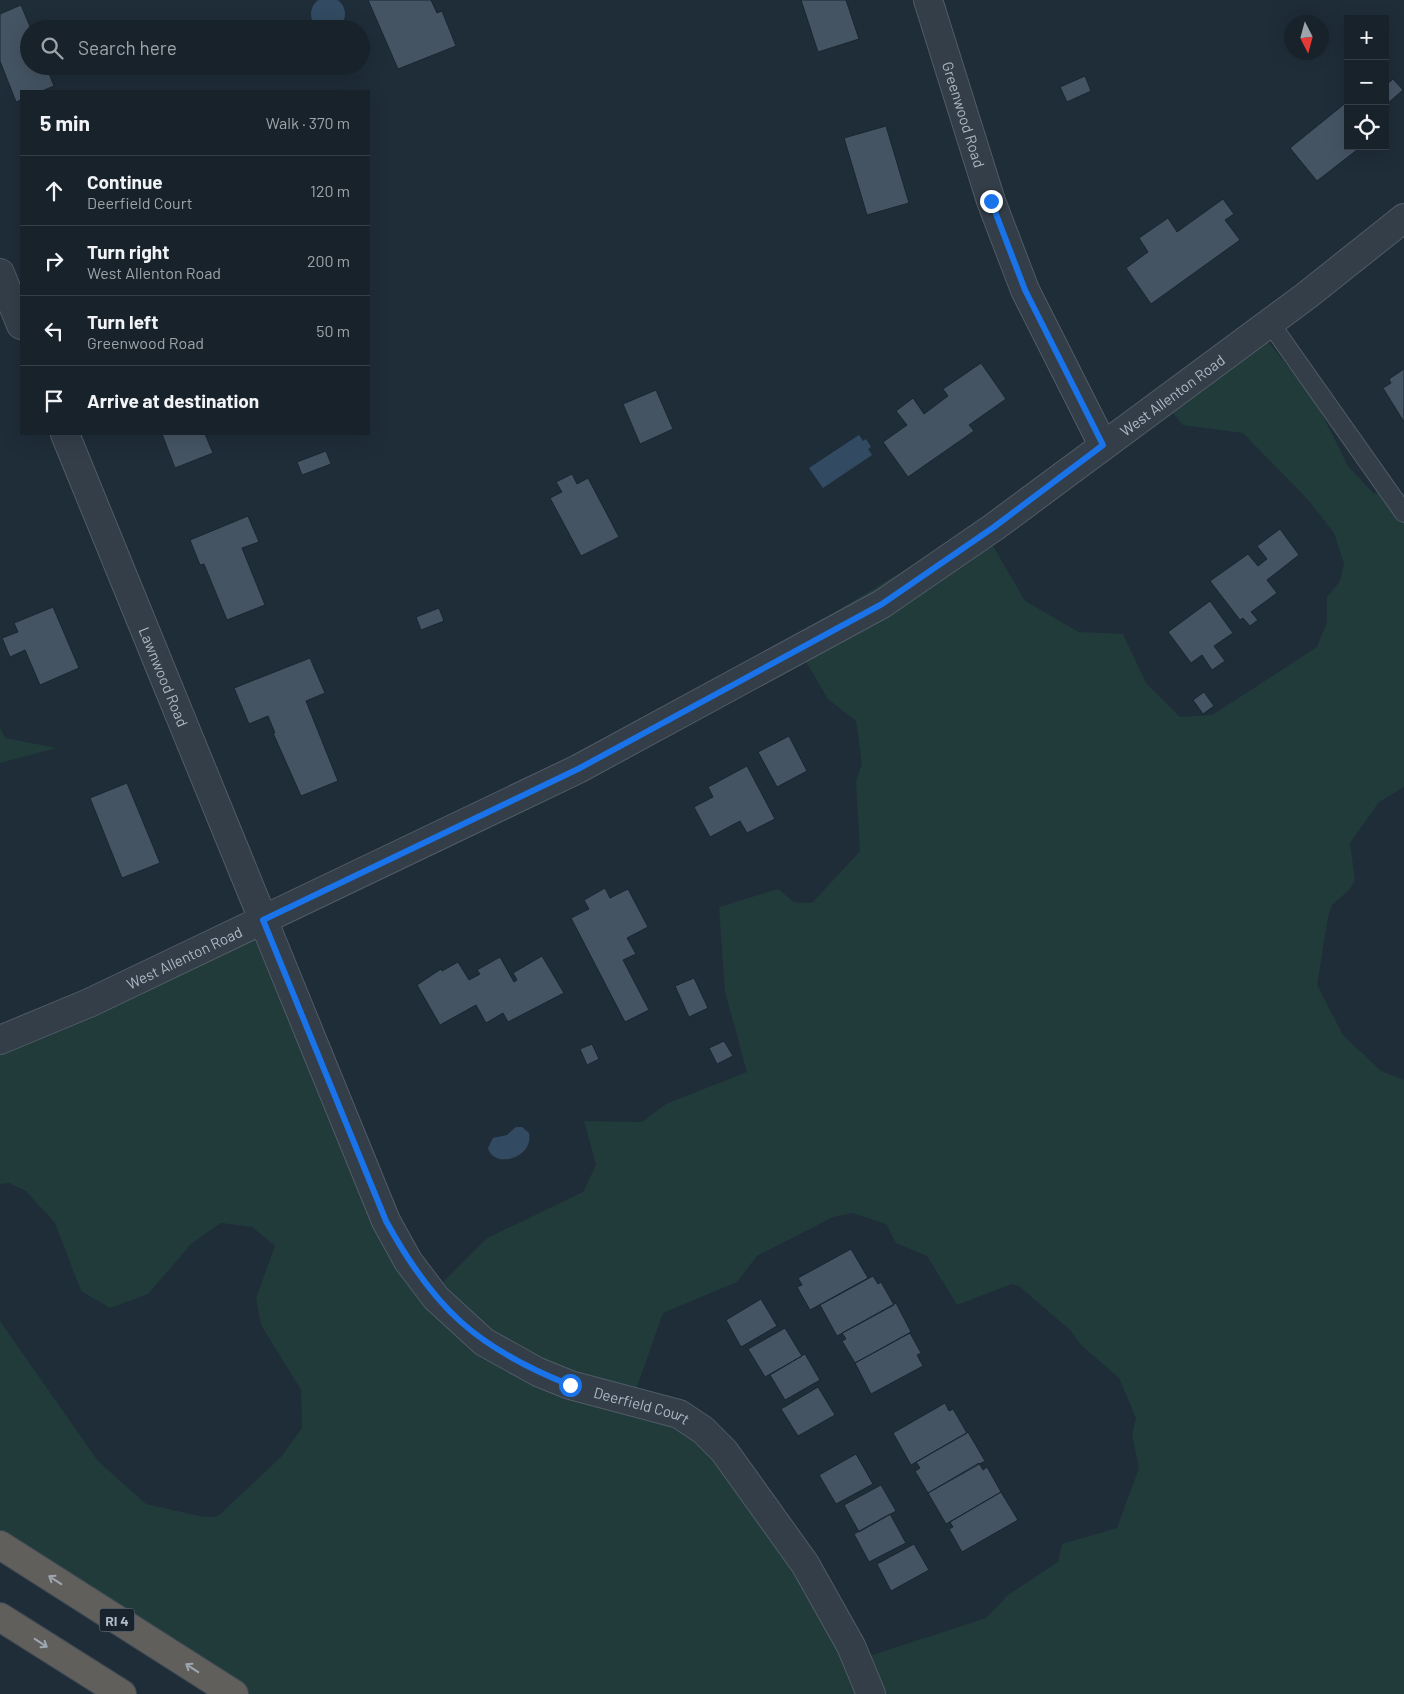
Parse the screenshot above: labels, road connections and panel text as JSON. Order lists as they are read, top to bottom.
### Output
{
  "streets": {
    "highway": ["RI 4"],
    "street": [
      "Greenwood Road",
      "West Allenton Road",
      "Lawnwood Road",
      "Deerfield Court"
    ]
  },
  "crossings": [
    ["Greenwood Road", "West Allenton Road"],
    ["West Allenton Road", "Lawnwood Road"],
    ["West Allenton Road", "Deerfield Court"],
    ["Lawnwood Road", "Deerfield Court"]
  ],
  "north": "bottom",
  "page": {
    "map_buttons": ["+", "−"],
    "search": "Search here",
    "heading": ["5 min", "Walk · 370 m"],
    "list": [
      ["Continue", "Deerfield Court", "120 m"],
      ["Turn right", "West Allenton Road", "200 m"],
      ["Turn left", "Greenwood Road", "50 m"],
      "Arrive at destination"
    ]
  }
}
